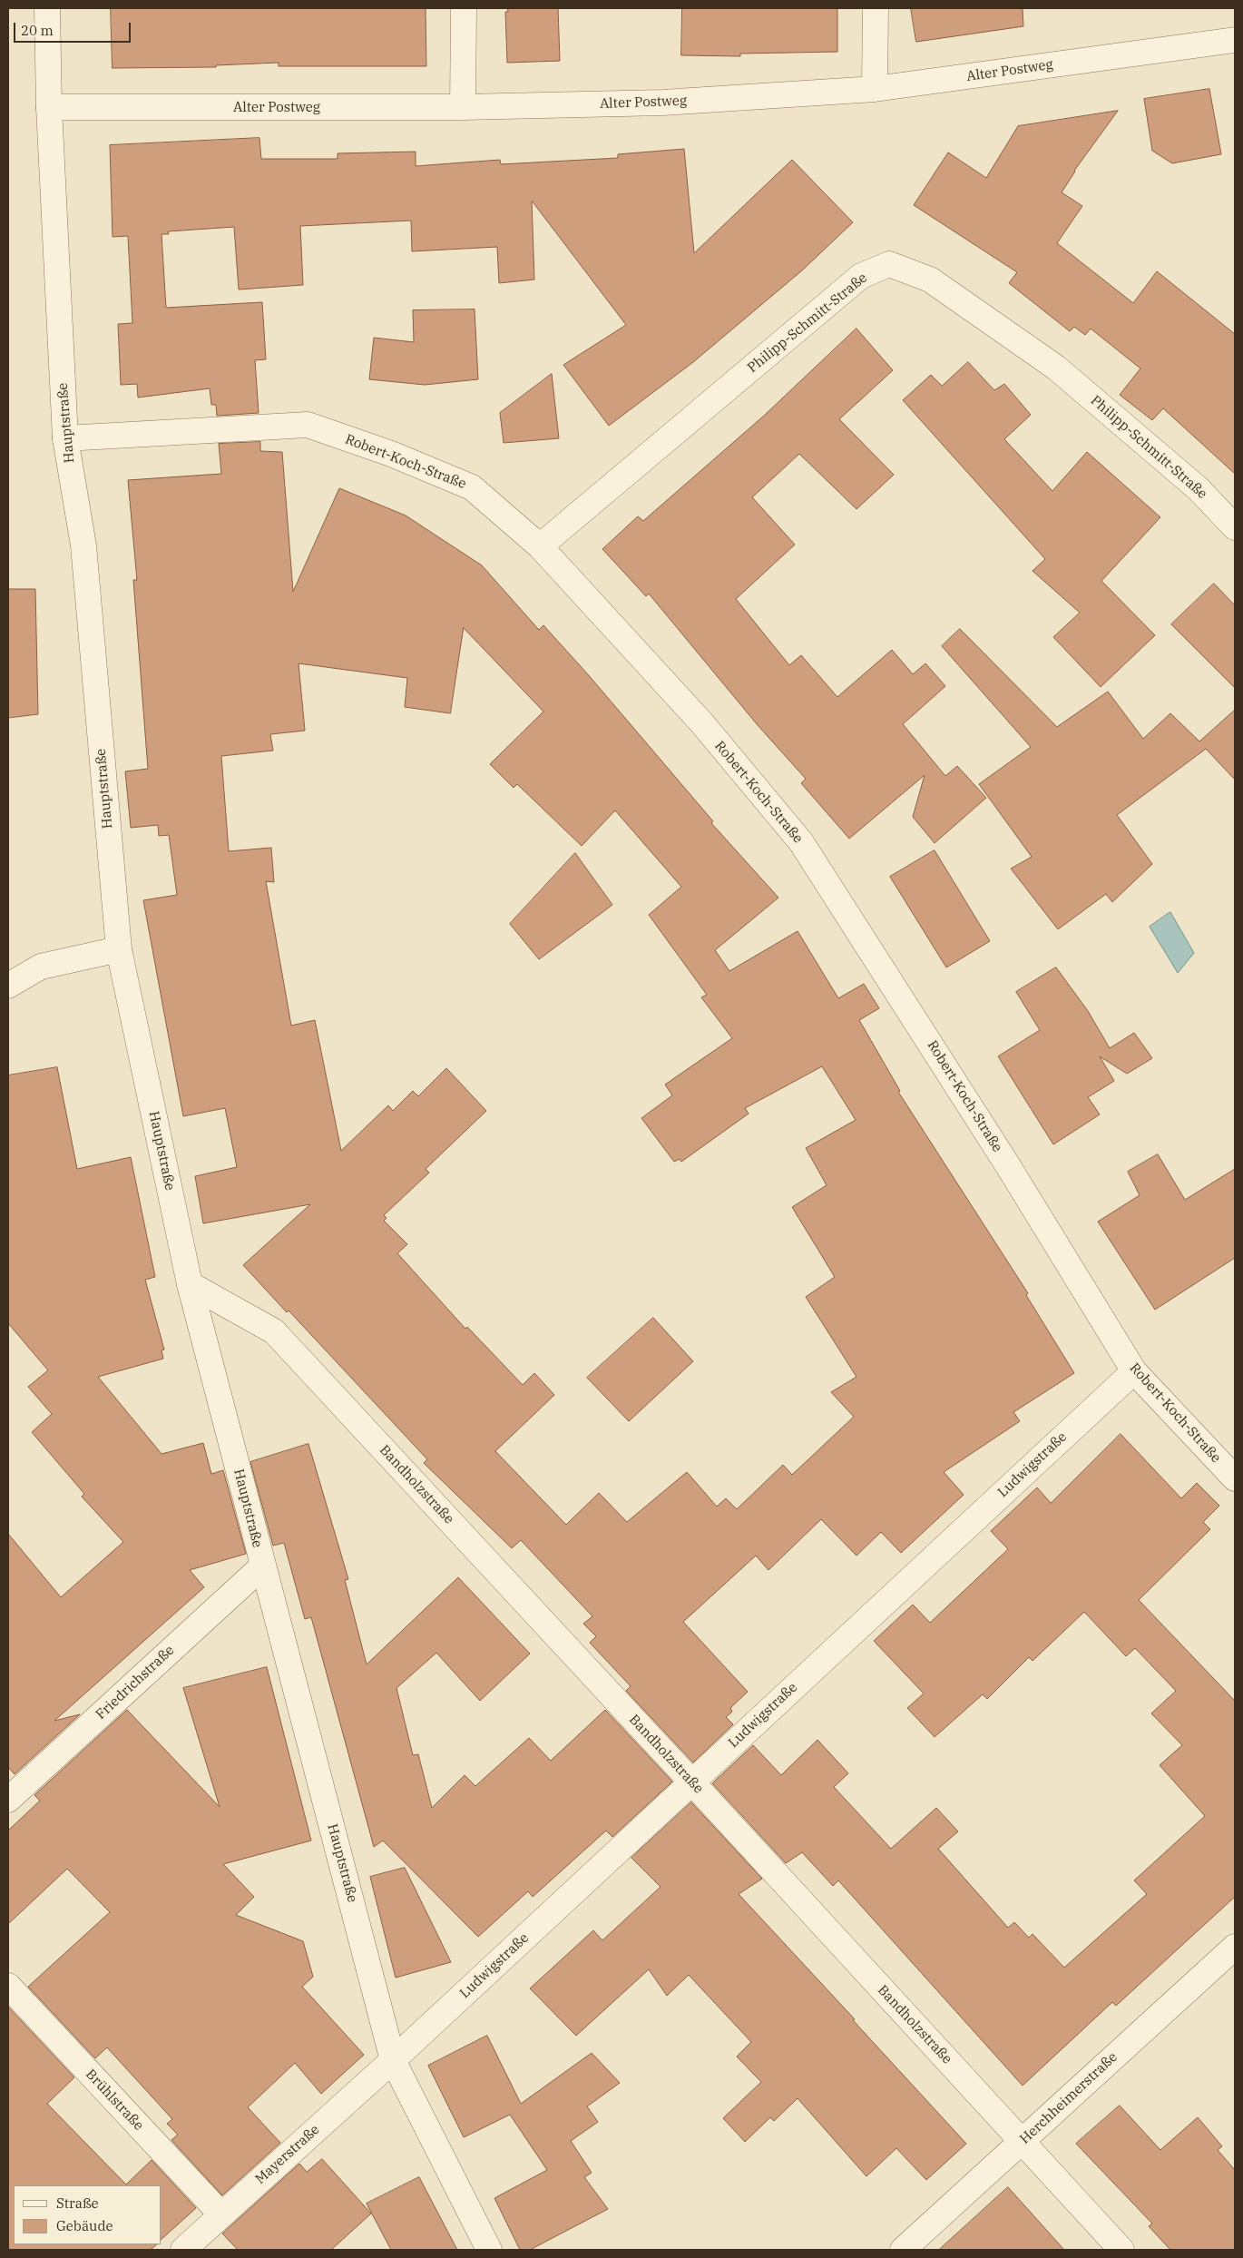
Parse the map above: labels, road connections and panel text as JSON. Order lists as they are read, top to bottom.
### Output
{
  "streets": {
    "street": [
      "Alter Postweg",
      "Philipp-Schmitt-Straße",
      "Hauptstraße",
      "Robert-Koch-Straße",
      "Ludwigstraße",
      "Bandholzstraße",
      "Friedrichstraße",
      "Herchheimerstraße",
      "Brühlstraße",
      "Mayerstraße"
    ]
  },
  "crossings": [
    ["Alter Postweg", "Hauptstraße"],
    ["Philipp-Schmitt-Straße", "Robert-Koch-Straße"],
    ["Hauptstraße", "Robert-Koch-Straße"],
    ["Hauptstraße", "Ludwigstraße"],
    ["Hauptstraße", "Bandholzstraße"],
    ["Hauptstraße", "Friedrichstraße"],
    ["Hauptstraße", "Mayerstraße"],
    ["Robert-Koch-Straße", "Ludwigstraße"],
    ["Ludwigstraße", "Bandholzstraße"],
    ["Ludwigstraße", "Mayerstraße"],
    ["Bandholzstraße", "Herchheimerstraße"],
    ["Brühlstraße", "Mayerstraße"]
  ],
  "legend": ["Straße", "Gebäude"],
  "scale_bar": "20 m"
}
